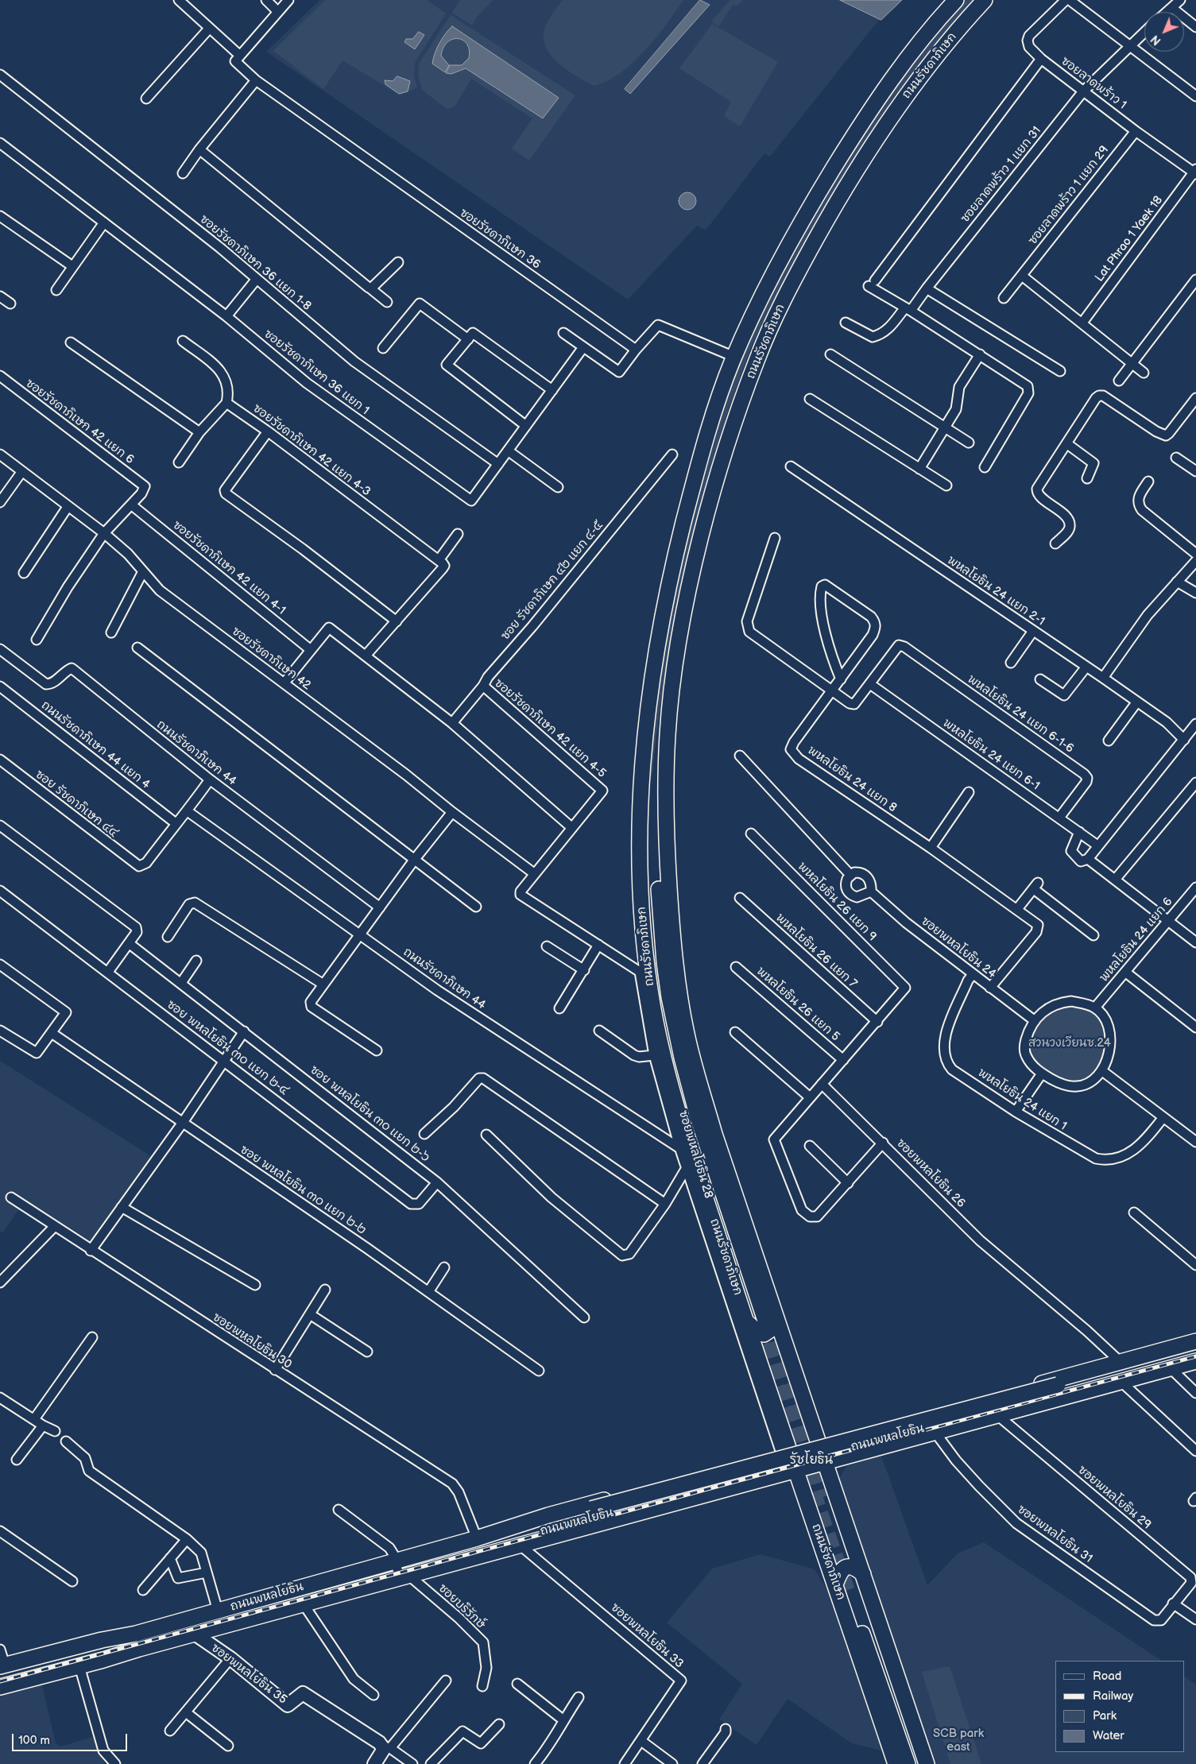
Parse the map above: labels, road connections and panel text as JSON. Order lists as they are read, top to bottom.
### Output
{
  "streets": {
    "main road": ["ถนนรัชดาภิเษก", "ถนนพหลโยธิน"],
    "street": [
      "ซอยลาดพร้าว 1",
      "ซอยลาดพร้าว 1 แยก 31",
      "ซอยลาดพร้าว 1 แยก 29",
      "ซอยรัชดาภิเษก 36",
      "Lat Phrao 1 Yaek 18",
      "ซอยรัชดาภิเษก 36 แยก 1-8",
      "ซอยรัชดาภิเษก 36 แยก 1",
      "ซอยรัชดาภิเษก 42 แยก 6",
      "ซอยรัชดาภิเษก 42 แยก 4-3",
      "ซอยรัชดาภิเษก 42 แยก 4-1",
      "ซอย รัชดาภิเษก ๔๒ แยก ๔-๕",
      "พหลโยธิน 24 แยก 2-1",
      "ซอยรัชดาภิเษก 42",
      "พหลโยธิน 24 แยก 6-1-6",
      "ซอยรัชดาภิเษก 42 แยก 4-5",
      "ถนนรัชดาภิเษก 44 แยก 4",
      "ถนนรัชดาภิเษก 44",
      "พหลโยธิน 24 แยก 6-1",
      "พหลโยธิน 24 แยก 8",
      "ซอย รัชดาภิเษก ๔๔",
      "พหลโยธิน 26 แยก 9",
      "พหลโยธิน 24 แยก 6",
      "ซอยพหลโยธิน 24",
      "พหลโยธิน 26 แยก 7",
      "พหลโยธิน 26 แยก 5",
      "ซอย พหลโยธิน ๓๐ แยก ๒-๔",
      "พหลโยธิน 24 แยก 1",
      "ซอย พหลโยธิน ๓๐ แยก ๒-๖",
      "ซอยพหลโยธิน 28",
      "ซอยพหลโยธิน 26",
      "ซอย พหลโยธิน ๓๐ แยก ๒-๒",
      "ซอยพหลโยธิน 30",
      "ซอยพหลโยธิน 29",
      "ซอยพหลโยธิน 31",
      "ซอยบริรักษ์",
      "ซอยพหลโยธิน 33",
      "ซอยพหลโยธิน 35"
    ]
  },
  "crossings": [
    ["ถนนรัชดาภิเษก", "ซอยรัชดาภิเษก 42 แยก 4-5"],
    ["ถนนรัชดาภิเษก", "ถนนรัชดาภิเษก 44"],
    ["ถนนรัชดาภิเษก", "ซอยพหลโยธิน 28"],
    ["ถนนรัชดาภิเษก", "ถนนพหลโยธิน"],
    ["ซอยลาดพร้าว 1", "ซอยลาดพร้าว 1 แยก 31"],
    ["ซอยลาดพร้าว 1", "ซอยลาดพร้าว 1 แยก 29"],
    ["ซอยลาดพร้าว 1", "Lat Phrao 1 Yaek 18"],
    ["ซอยรัชดาภิเษก 36 แยก 1-8", "ซอยรัชดาภิเษก 36 แยก 1"],
    ["ซอยรัชดาภิเษก 42 แยก 6", "ซอยรัชดาภิเษก 42 แยก 4-1"],
    ["ซอย รัชดาภิเษก ๔๒ แยก ๔-๕", "ซอยรัชดาภิเษก 42 แยก 4-5"],
    ["ซอยรัชดาภิเษก 42", "ซอยรัชดาภิเษก 42 แยก 4-5"],
    ["พหลโยธิน 24 แยก 6-1-6", "พหลโยธิน 24 แยก 6-1"],
    ["ซอยรัชดาภิเษก 42 แยก 4-5", "ซอยพหลโยธิน 28"],
    ["ถนนรัชดาภิเษก 44 แยก 4", "ซอย รัชดาภิเษก ๔๔"],
    ["ถนนรัชดาภิเษก 44", "ซอยพหลโยธิน 28"],
    ["พหลโยธิน 24 แยก 8", "ซอยพหลโยธิน 24"],
    ["พหลโยธิน 26 แยก 9", "พหลโยธิน 26 แยก 7"],
    ["พหลโยธิน 24 แยก 6", "ซอยพหลโยธิน 24"],
    ["ซอยพหลโยธิน 24", "พหลโยธิน 24 แยก 1"],
    ["ซอย พหลโยธิน ๓๐ แยก ๒-๔", "ซอย พหลโยธิน ๓๐ แยก ๒-๖"],
    ["ซอยพหลโยธิน 28", "ถนนพหลโยธิน"],
    ["ซอยพหลโยธิน 26", "ถนนพหลโยธิน"],
    ["ซอยพหลโยธิน 30", "ถนนพหลโยธิน"],
    ["ถนนพหลโยธิน", "ซอยพหลโยธิน 29"],
    ["ถนนพหลโยธิน", "ซอยพหลโยธิน 31"],
    ["ถนนพหลโยธิน", "ซอยบริรักษ์"],
    ["ถนนพหลโยธิน", "ซอยพหลโยธิน 33"],
    ["ถนนพหลโยธิน", "ซอยพหลโยธิน 35"],
    ["ซอยพหลโยธิน 29", "ซอยพหลโยธิน 31"]
  ],
  "districts": ["รัชโยธิน"],
  "parks": ["สวนวงเวียนซ.24", "SCB park east"],
  "legend": [
    "Road",
    "Railway",
    "Park",
    "Water"
  ],
  "scale_bar": "100 m",
  "north": "bottom left"
}
